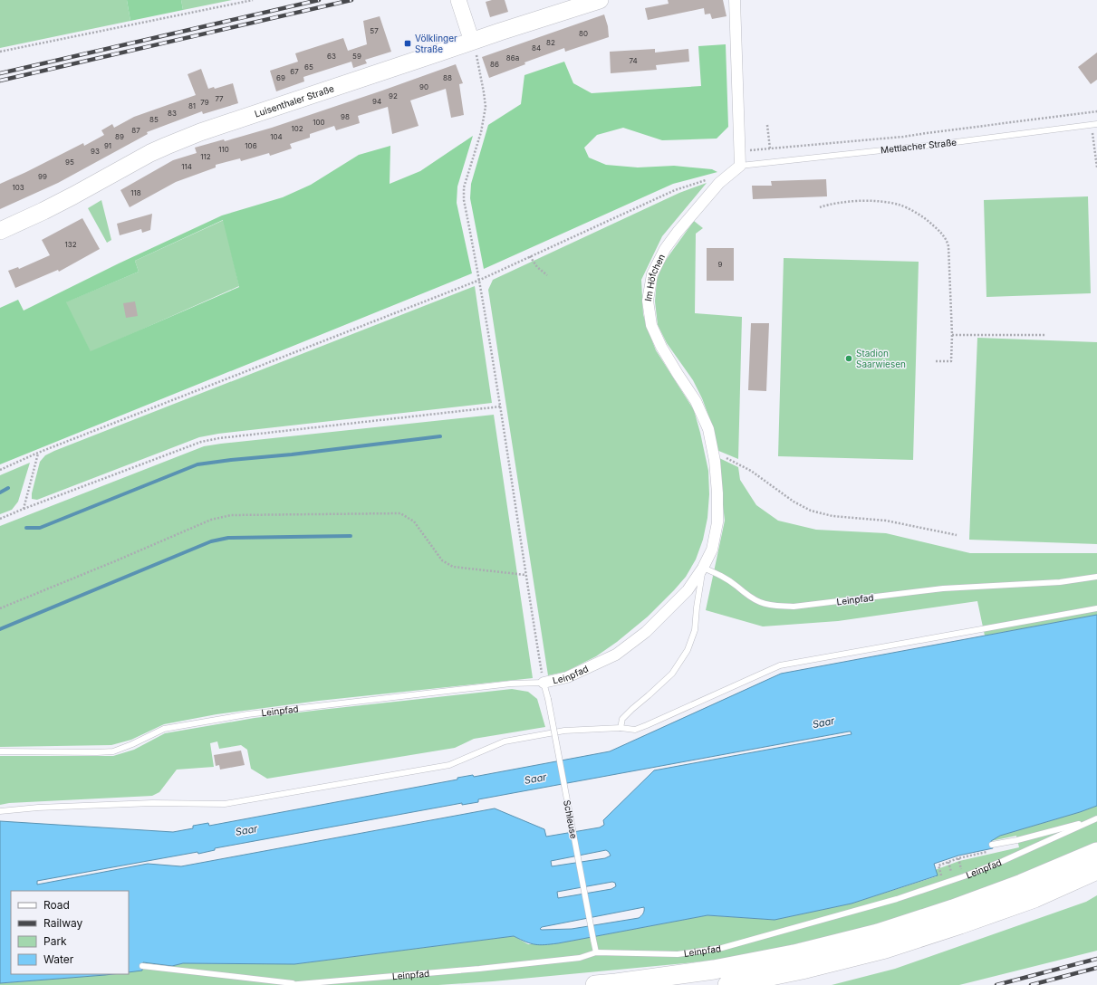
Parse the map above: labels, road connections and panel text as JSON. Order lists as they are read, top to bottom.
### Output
{
  "streets": {
    "main road": ["Luisenthaler Straße"],
    "street": ["Im Höfchen", "Leinpfad"],
    "lane": ["Mettlacher Straße", "Schleuse"]
  },
  "crossings": [
    ["Mettlacher Straße", "Im Höfchen"],
    ["Im Höfchen", "Leinpfad"],
    ["Leinpfad", "Schleuse"]
  ],
  "water": ["Saar"],
  "places": {
    "transit": ["Völklinger Straße"],
    "other": ["Stadion Saarwiesen"]
  },
  "house_numbers": [
    "57",
    "80",
    "82",
    "84",
    "63",
    "59",
    "86a",
    "74",
    "86",
    "65",
    "67",
    "69",
    "88",
    "90",
    "92",
    "77",
    "94",
    "79",
    "81",
    "83",
    "98",
    "85",
    "100",
    "102",
    "87",
    "89",
    "104",
    "91",
    "106",
    "110",
    "93",
    "112",
    "95",
    "114",
    "99",
    "103",
    "118",
    "132",
    "9"
  ],
  "legend": [
    "Road",
    "Railway",
    "Park",
    "Water"
  ]
}
